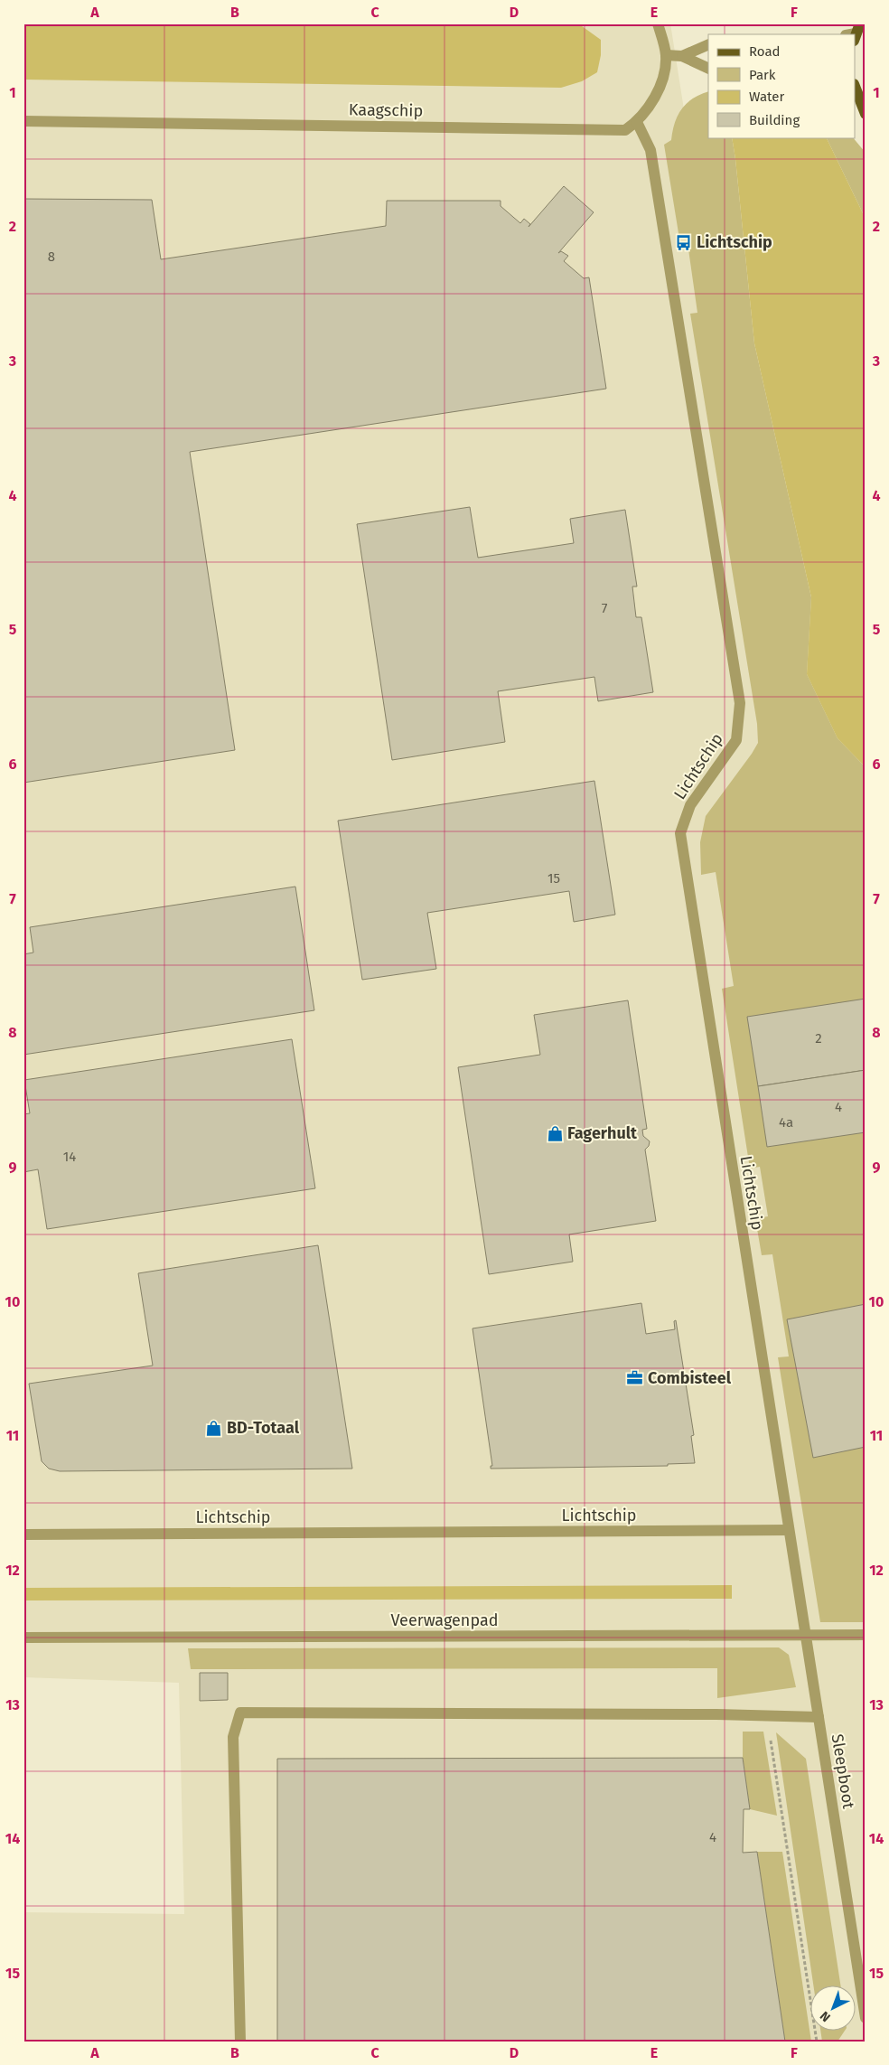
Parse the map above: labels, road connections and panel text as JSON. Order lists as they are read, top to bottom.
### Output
{
  "streets": {
    "street": [
      "Kaagschip",
      "Lichtschip",
      "Veerwagenpad",
      "Sleepboot"
    ]
  },
  "crossings": [
    ["Kaagschip", "Lichtschip"],
    ["Lichtschip", "Sleepboot"],
    ["Veerwagenpad", "Sleepboot"]
  ],
  "places": {
    "bus stop": ["Lichtschip"],
    "shop": ["Fagerhult", "BD-Totaal"],
    "office": ["Combisteel"]
  },
  "house_numbers": [
    "8",
    "7",
    "15",
    "2",
    "4",
    "4a",
    "14",
    "4"
  ],
  "legend": [
    "Road",
    "Park",
    "Water",
    "Building"
  ],
  "north": "bottom left",
  "grid": {
    "columns": [
      "A",
      "B",
      "C",
      "D",
      "E",
      "F"
    ],
    "rows": [
      "1",
      "2",
      "3",
      "4",
      "5",
      "6",
      "7",
      "8",
      "9",
      "10",
      "11",
      "12",
      "13",
      "14",
      "15"
    ]
  }
}
